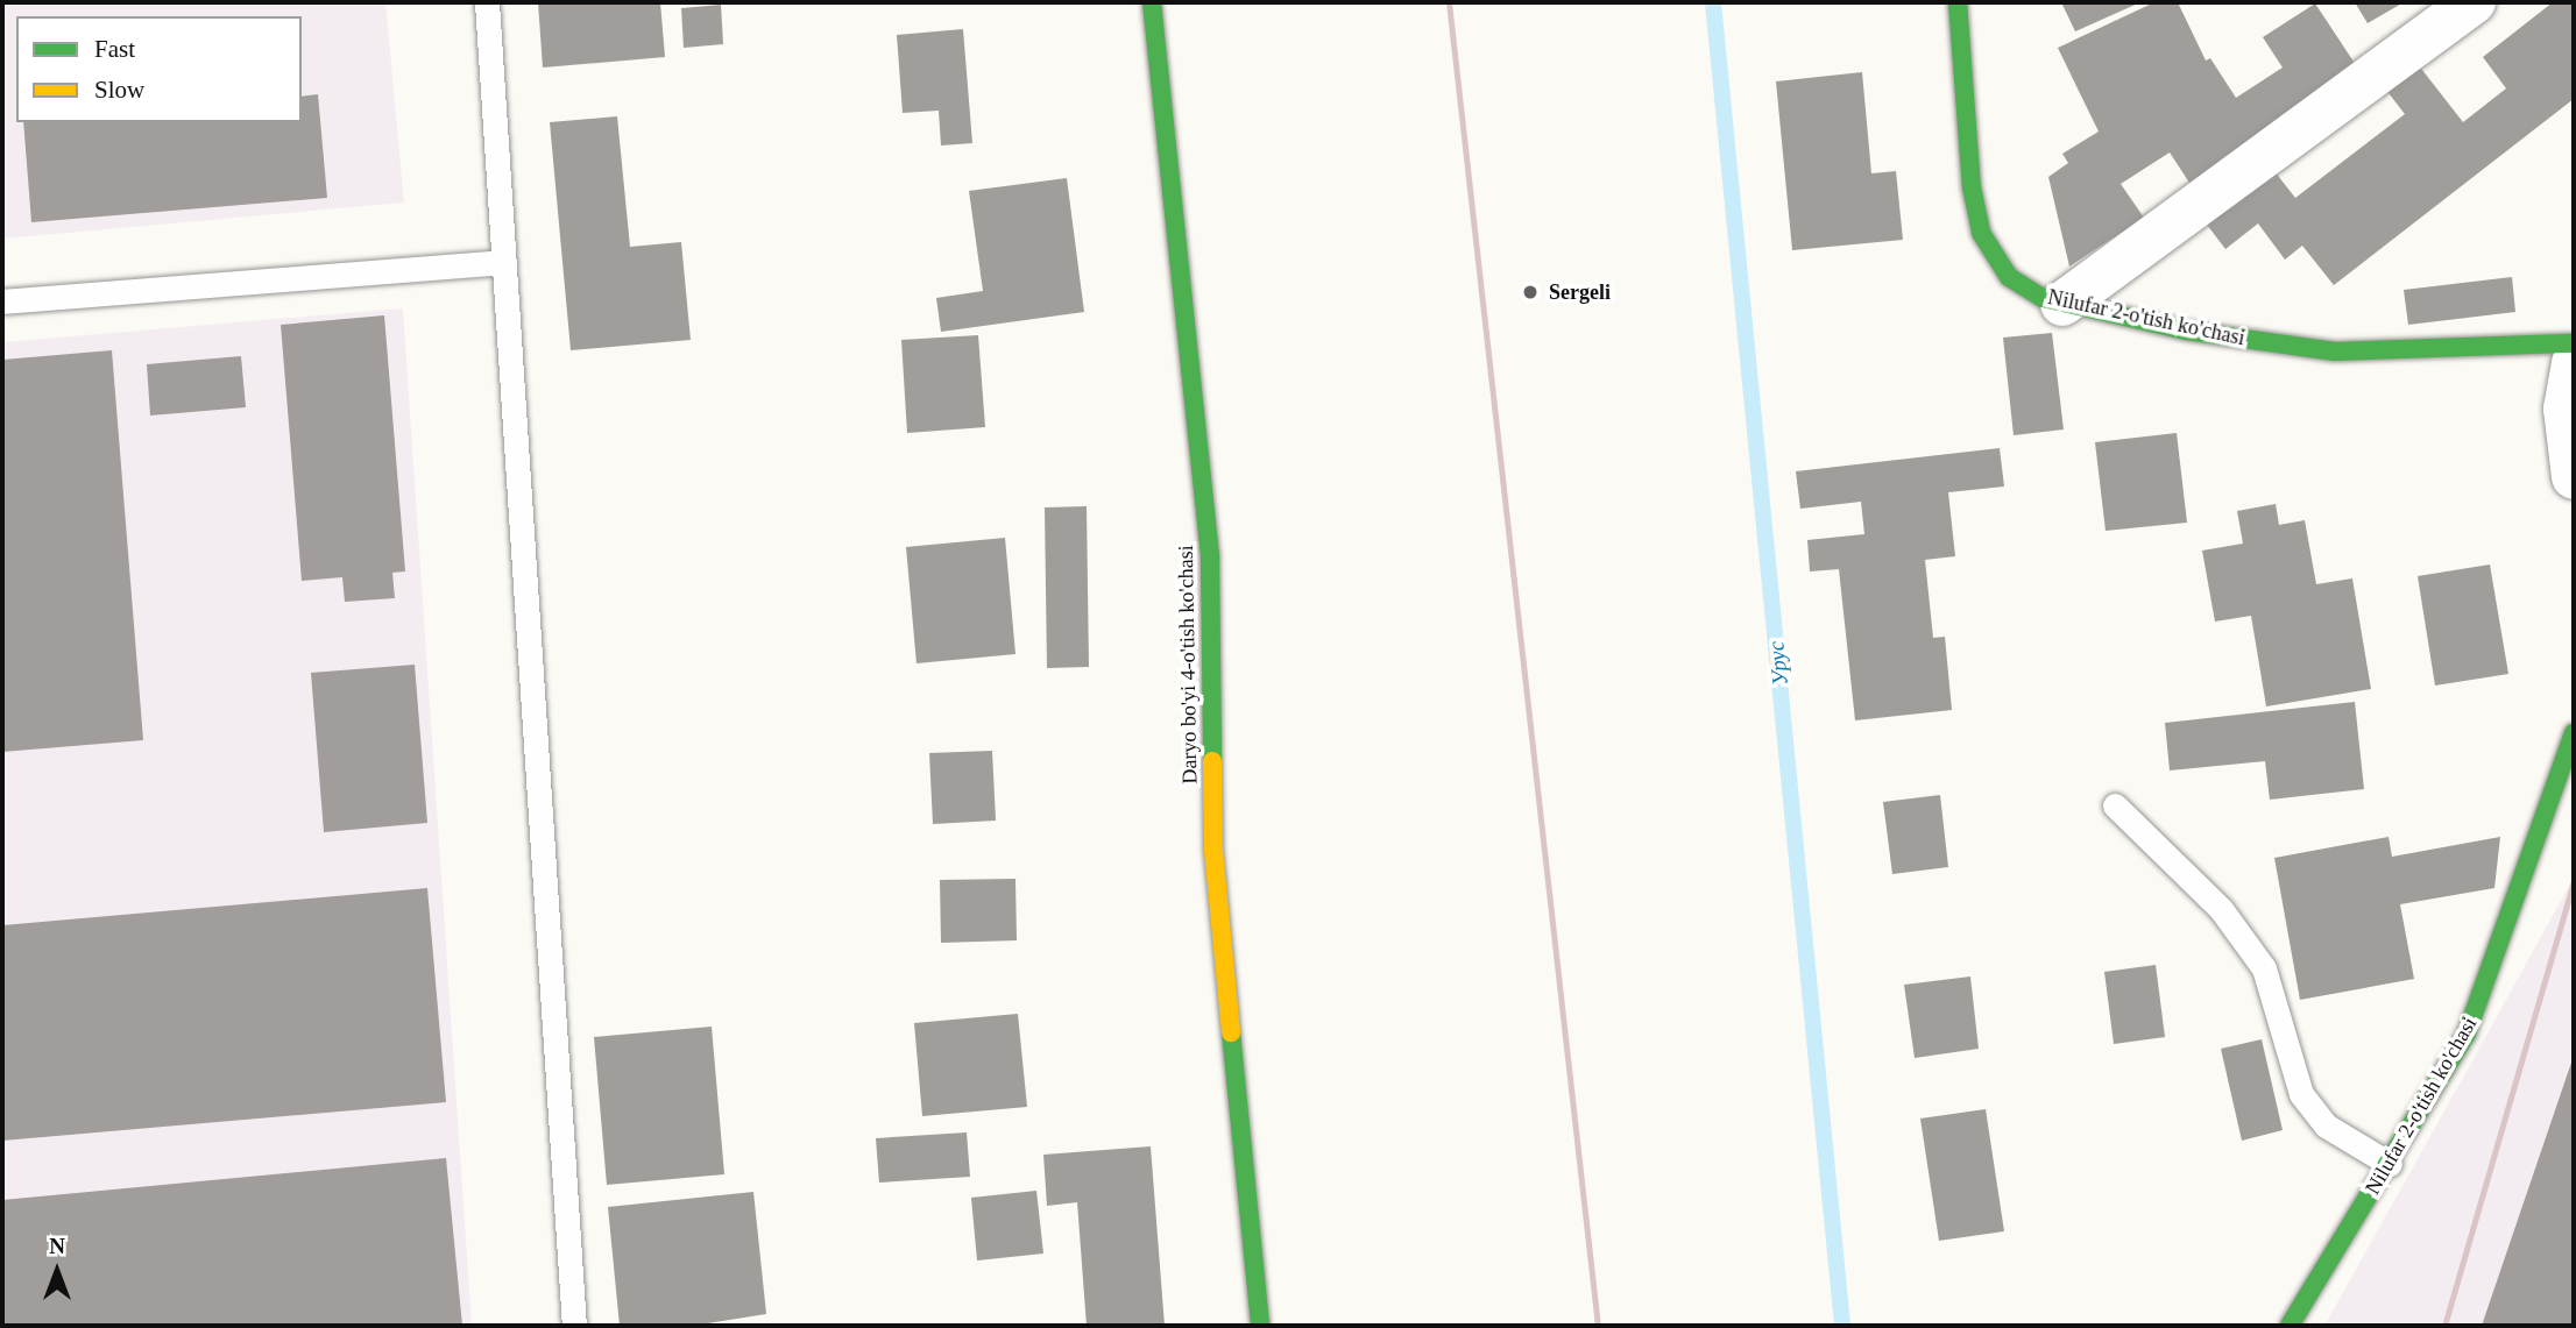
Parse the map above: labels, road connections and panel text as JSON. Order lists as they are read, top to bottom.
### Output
{
  "streets": {
    "street": ["Nilufar 2-o'tish ko'chasi", "Daryo bo'yi 4-o'tish ko'chasi"]
  },
  "water": ["Урус"],
  "places": ["Sergeli"],
  "legend": ["Fast", "Slow"],
  "north": "top"
}
